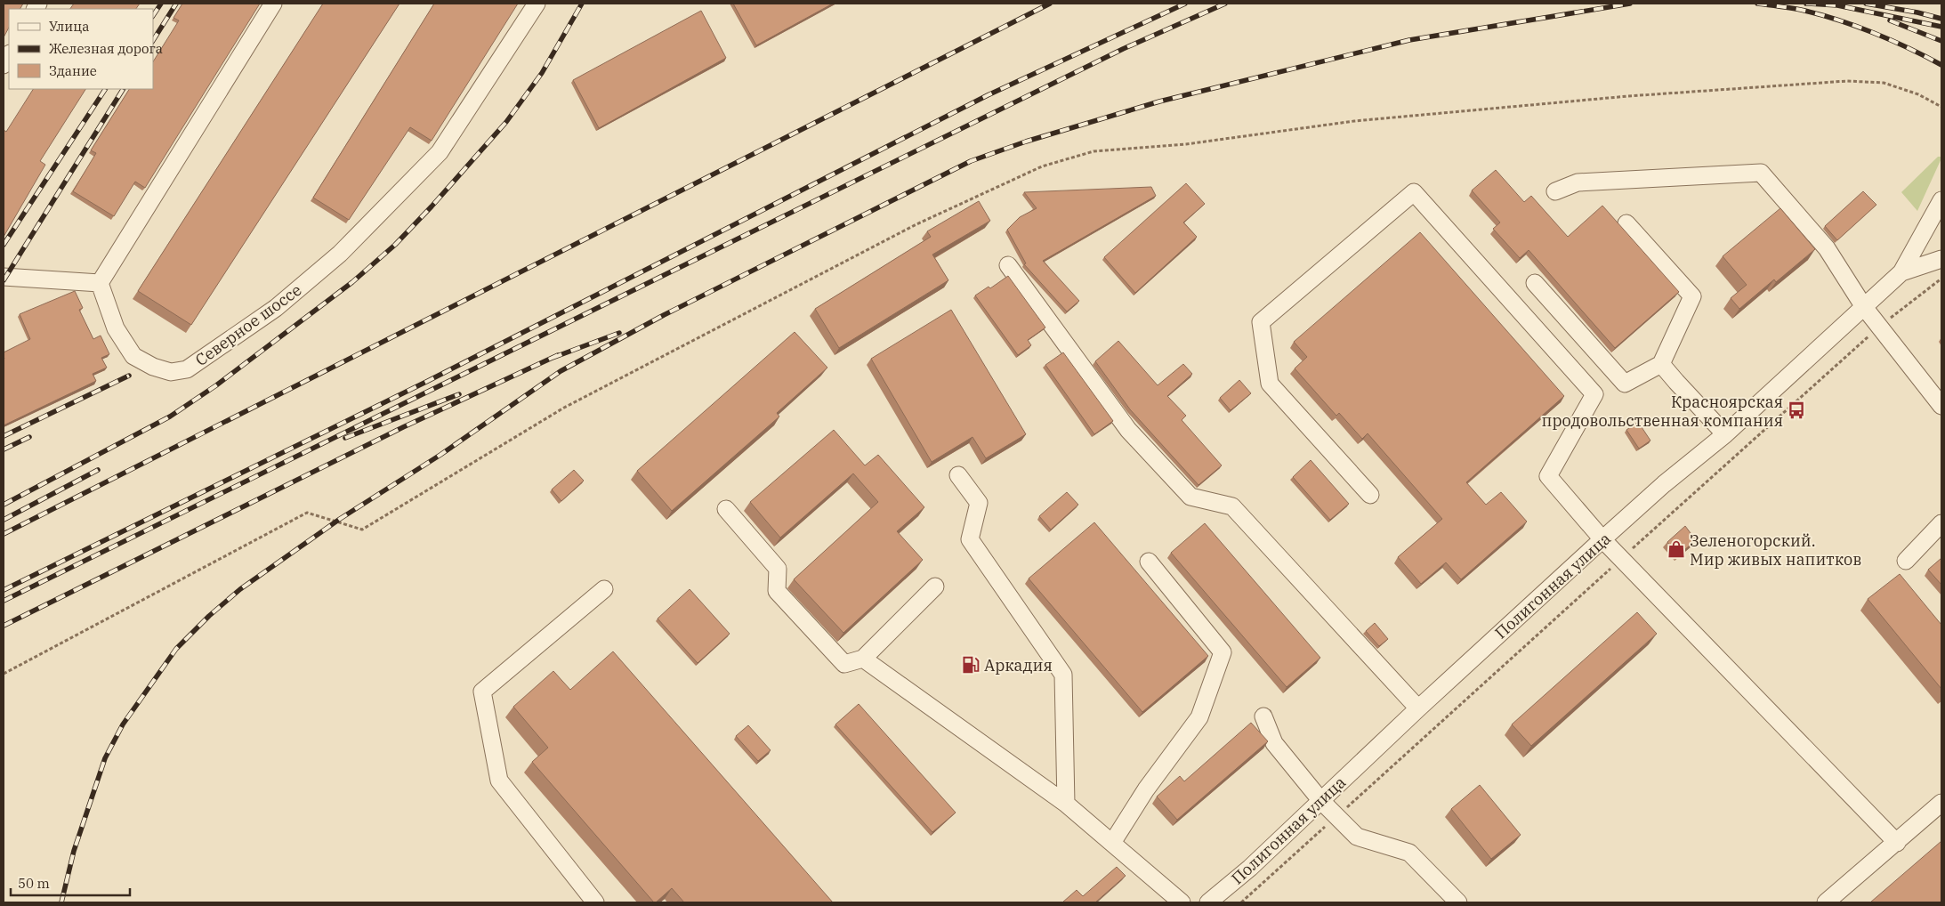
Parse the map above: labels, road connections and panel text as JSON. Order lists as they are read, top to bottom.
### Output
{
  "streets": {
    "lane": ["Северное шоссе", "Полигонная улица"]
  },
  "places": {
    "bus stop": ["Красноярская продовольственная компания"],
    "shop": ["Зеленогорский. Мир живых напитков"],
    "fuel station": ["Аркадия"]
  },
  "legend": ["Улица", "Железная дорога", "Здание"],
  "scale_bar": "50 m"
}
